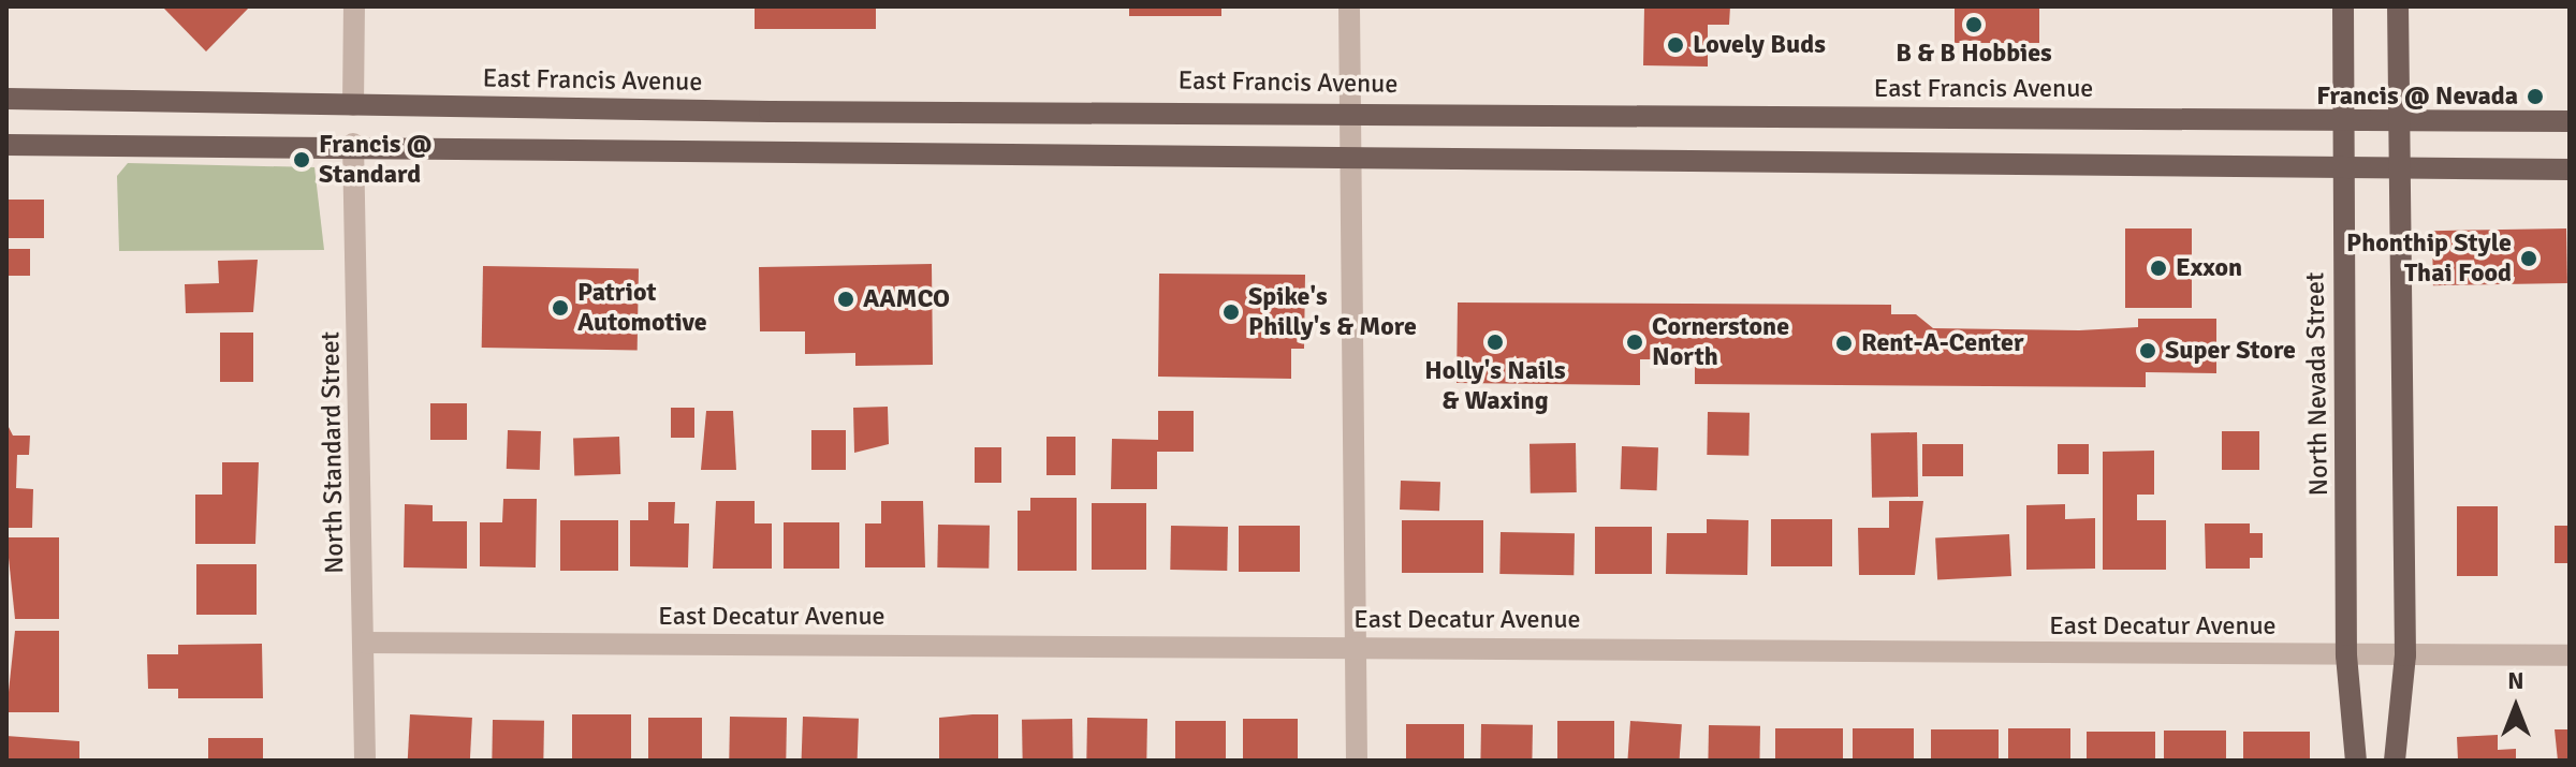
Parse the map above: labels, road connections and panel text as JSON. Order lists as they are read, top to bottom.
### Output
{
  "streets": {
    "main road": ["East Francis Avenue", "North Nevada Street"],
    "street": ["North Standard Street", "East Decatur Avenue"]
  },
  "crossings": [
    ["East Francis Avenue", "North Nevada Street"],
    ["North Nevada Street", "East Decatur Avenue"],
    ["North Standard Street", "East Decatur Avenue"]
  ],
  "places": [
    "B & B Hobbies",
    "Lovely Buds",
    "Francis @ Nevada",
    "Francis @ Standard",
    "Phonthip Style Thai Food",
    "Exxon",
    "AAMCO",
    "Patriot Automotive",
    "Spike's Philly's & More",
    "Holly's Nails & Waxing",
    "Cornerstone North",
    "Rent-A-Center",
    "Super Store"
  ],
  "north": "top"
}
